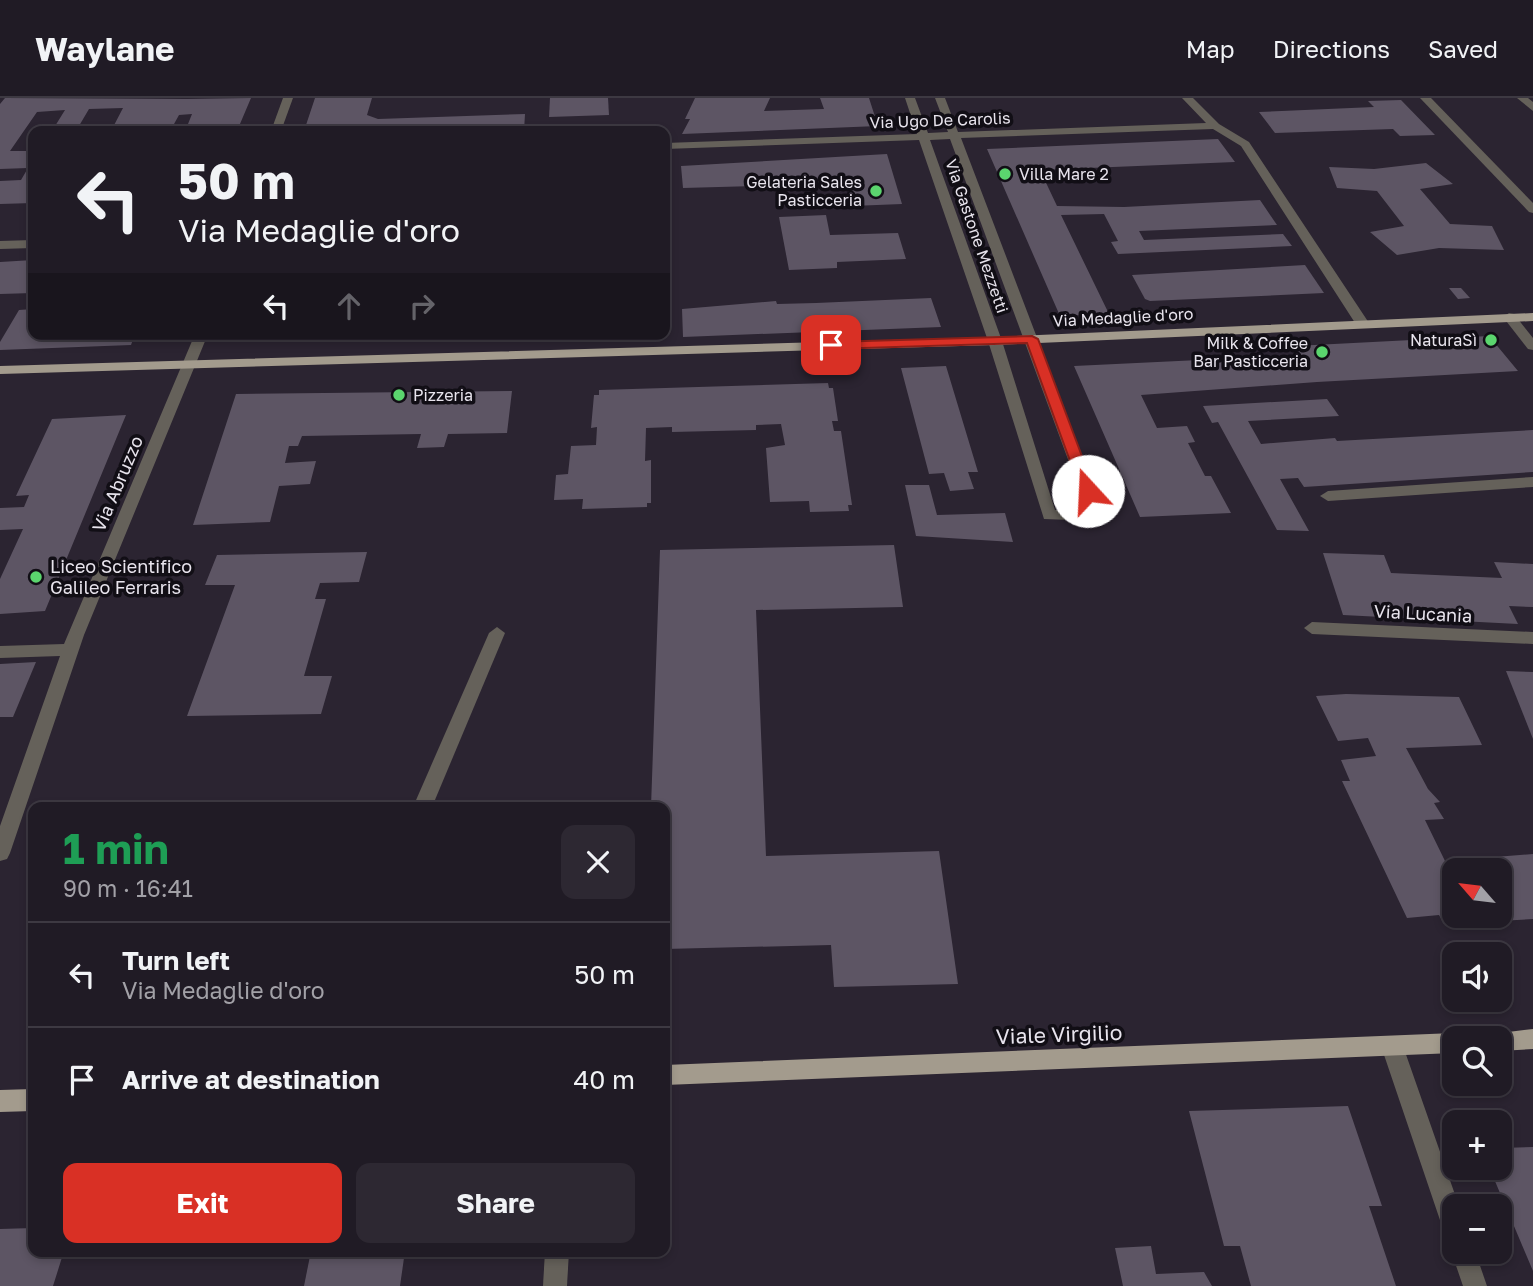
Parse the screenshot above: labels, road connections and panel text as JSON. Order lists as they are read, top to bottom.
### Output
{
  "streets": {
    "main road": ["Via Medaglie d'oro", "Viale Virgilio"],
    "street": [
      "Via Ugo De Carolis",
      "Via Gastone Mezzetti",
      "Via Abruzzo",
      "Via Lucania"
    ]
  },
  "crossings": [
    ["Via Ugo De Carolis", "Via Gastone Mezzetti"],
    ["Via Gastone Mezzetti", "Via Medaglie d'oro"],
    ["Via Medaglie d'oro", "Via Abruzzo"]
  ],
  "places": [
    "Villa Mare 2",
    "Gelateria Sales Pasticceria",
    "NaturaSì",
    "Milk & Coffee Bar Pasticceria",
    "Pizzeria",
    "Liceo Scientifico Galileo Ferraris"
  ],
  "north": "top left",
  "page": {
    "header": "Waylane",
    "nav": ["Map", "Directions", "Saved"],
    "turn": ["50 m", "Via Medaglie d'oro"],
    "heading": ["1 min", "90 m · 16:41"],
    "map_buttons": ["+", "−"],
    "list": [
      {
        "name": "Turn left",
        "note": "Via Medaglie d'oro",
        "value": "50 m"
      },
      {
        "name": "Arrive at destination",
        "value": "40 m"
      }
    ],
    "buttons": ["Exit", "Share"]
  }
}
